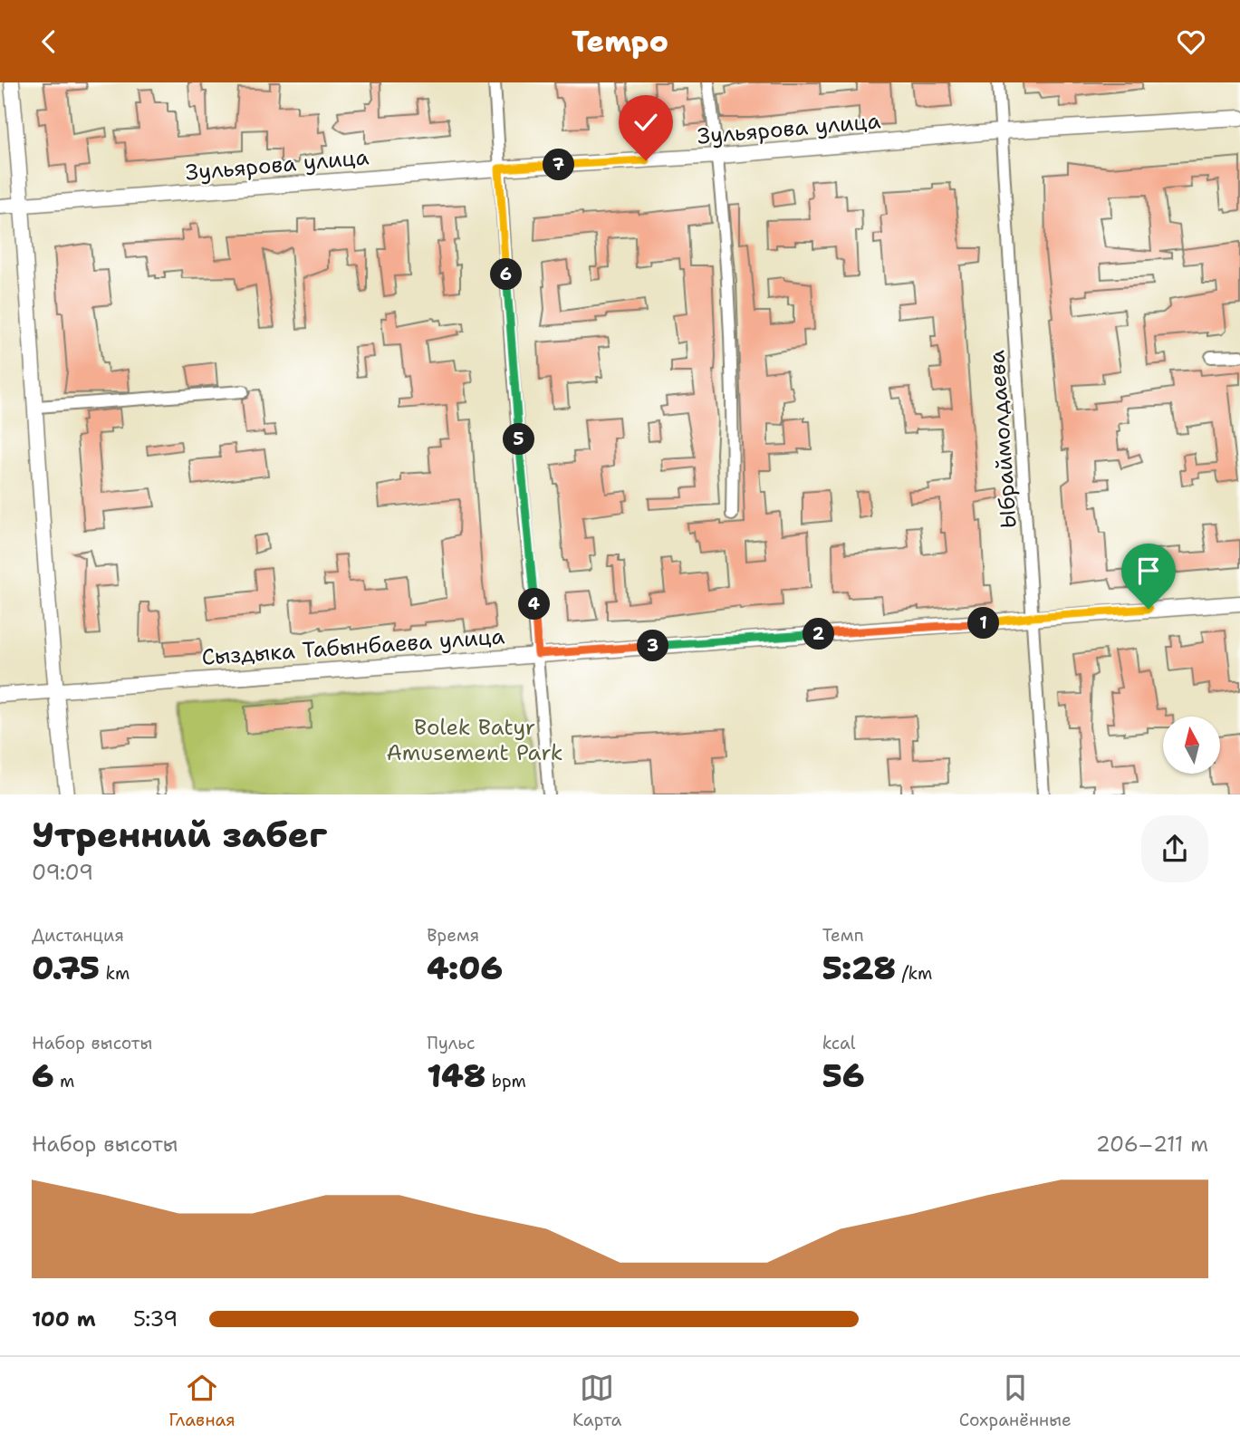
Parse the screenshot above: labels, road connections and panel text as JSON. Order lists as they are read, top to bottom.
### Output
{
  "streets": {
    "street": ["Зульярова улица", "Ыбраймолдаева", "Сыздыка Табынбаева улица"]
  },
  "crossings": [
    ["Зульярова улица", "Ыбраймолдаева"],
    ["Ыбраймолдаева", "Сыздыка Табынбаева улица"]
  ],
  "parks": ["Bolek Batyr Amusement Park"],
  "north": "top",
  "page": {
    "header": "Tempo",
    "pins": [
      "7",
      "6",
      "5",
      "4",
      "1",
      "2",
      "3"
    ],
    "heading": ["Утренний забег", "09:09"],
    "stats": [
      ["Дистанция", "0.75 km"],
      ["Время", "4:06"],
      ["Темп", "5:28 /km"],
      ["Набор высоты", "6 m"],
      ["Пульс", "148 bpm"],
      ["kcal", "56"]
    ],
    "chart": ["Набор высоты", "206–211 m"],
    "list": [
      {
        "name": "100 m",
        "note": "5:39"
      }
    ],
    "tabs": ["Главная", "Карта", "Сохранённые"]
  }
}
